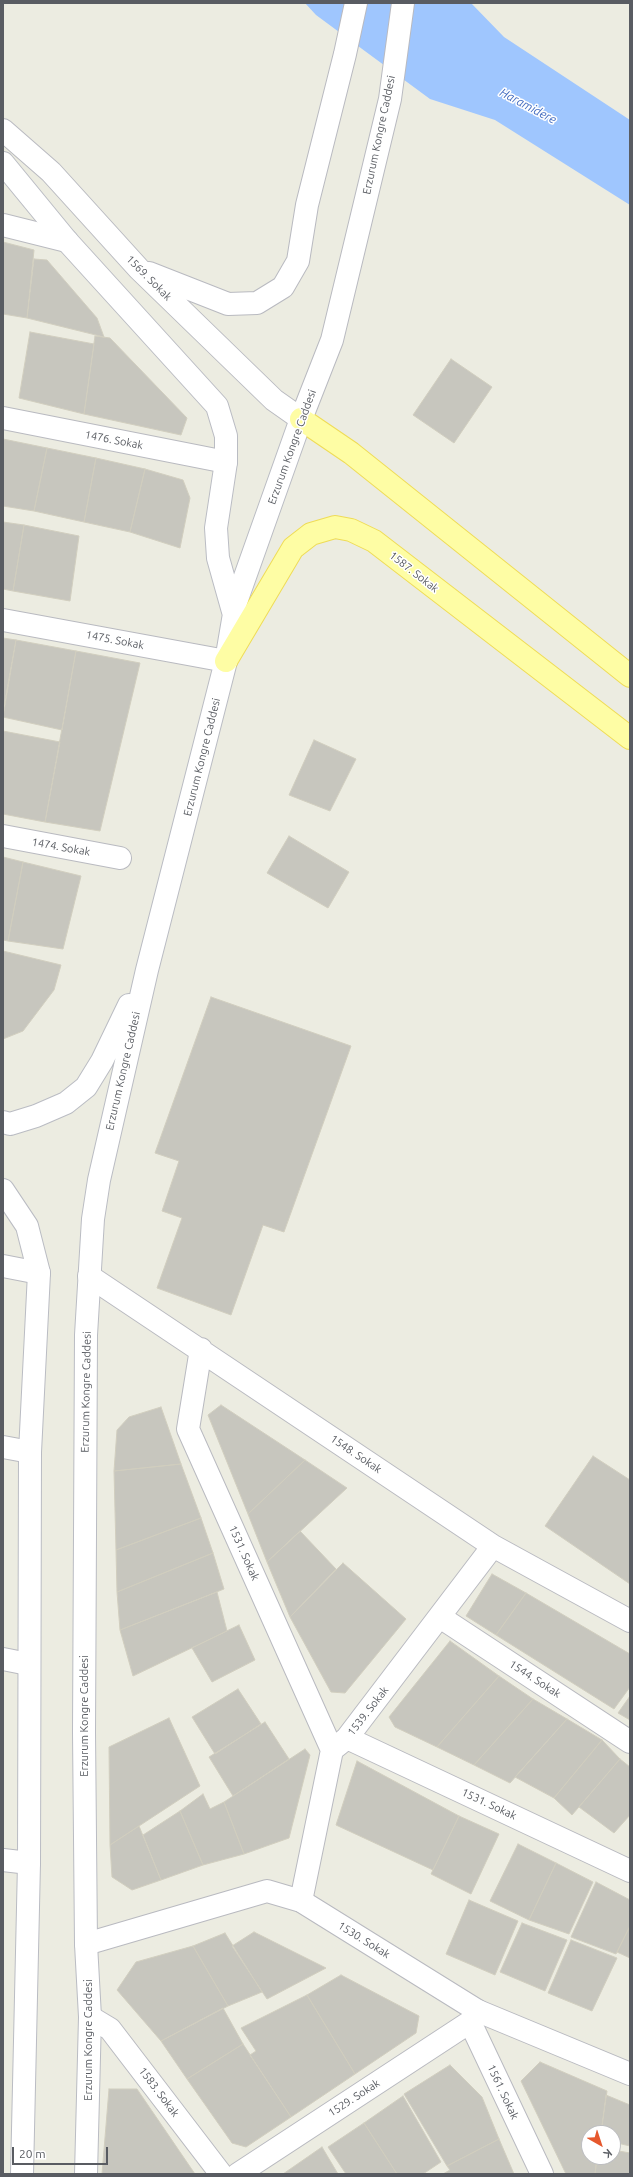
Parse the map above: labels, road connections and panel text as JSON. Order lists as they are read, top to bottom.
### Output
{
  "streets": {
    "main road": ["1587. Sokak"],
    "street": [
      "Erzurum Kongre Caddesi",
      "1569. Sokak",
      "1476. Sokak",
      "1475. Sokak",
      "1474. Sokak",
      "1548. Sokak",
      "1531. Sokak",
      "1544. Sokak",
      "1539. Sokak",
      "1530. Sokak",
      "1583. Sokak",
      "1561. Sokak",
      "1529. Sokak"
    ]
  },
  "crossings": [
    ["Erzurum Kongre Caddesi", "1569. Sokak"],
    ["Erzurum Kongre Caddesi", "1587. Sokak"],
    ["Erzurum Kongre Caddesi", "1475. Sokak"],
    ["Erzurum Kongre Caddesi", "1548. Sokak"],
    ["Erzurum Kongre Caddesi", "1530. Sokak"],
    ["Erzurum Kongre Caddesi", "1583. Sokak"],
    ["1587. Sokak", "1475. Sokak"],
    ["1548. Sokak", "1531. Sokak"],
    ["1548. Sokak", "1539. Sokak"],
    ["1531. Sokak", "1539. Sokak"],
    ["1544. Sokak", "1539. Sokak"],
    ["1539. Sokak", "1530. Sokak"],
    ["1530. Sokak", "1561. Sokak"],
    ["1530. Sokak", "1529. Sokak"],
    ["1561. Sokak", "1529. Sokak"]
  ],
  "water": ["Haramidere"],
  "scale_bar": "20 m",
  "north": "bottom right"
}
